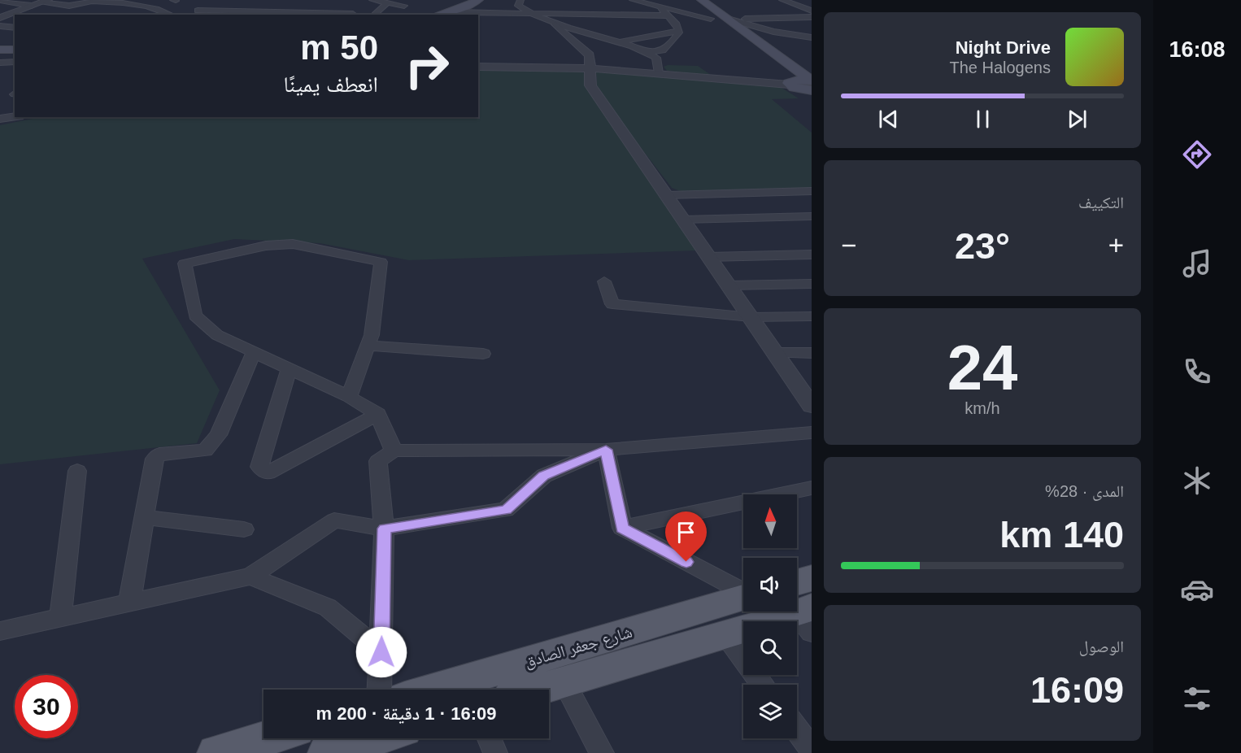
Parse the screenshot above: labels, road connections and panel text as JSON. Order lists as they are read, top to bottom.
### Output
{
  "streets": {
    "main road": ["شارع جعفر الصادق"]
  },
  "north": "top",
  "page": {
    "tabs": "16:08",
    "turn": ["50 m", "انعطف يمينًا"],
    "song": ["Night Drive", "The Halogens"],
    "tile": [
      "التكييف",
      ["24", "km/h"],
      ["المدى · 28%", "140 km"],
      ["الوصول", "16:09"]
    ],
    "heat": ["−", "23°", "+"],
    "limit": "30",
    "trip": "16:09 · 1 دقيقة · 200 m"
  }
}
